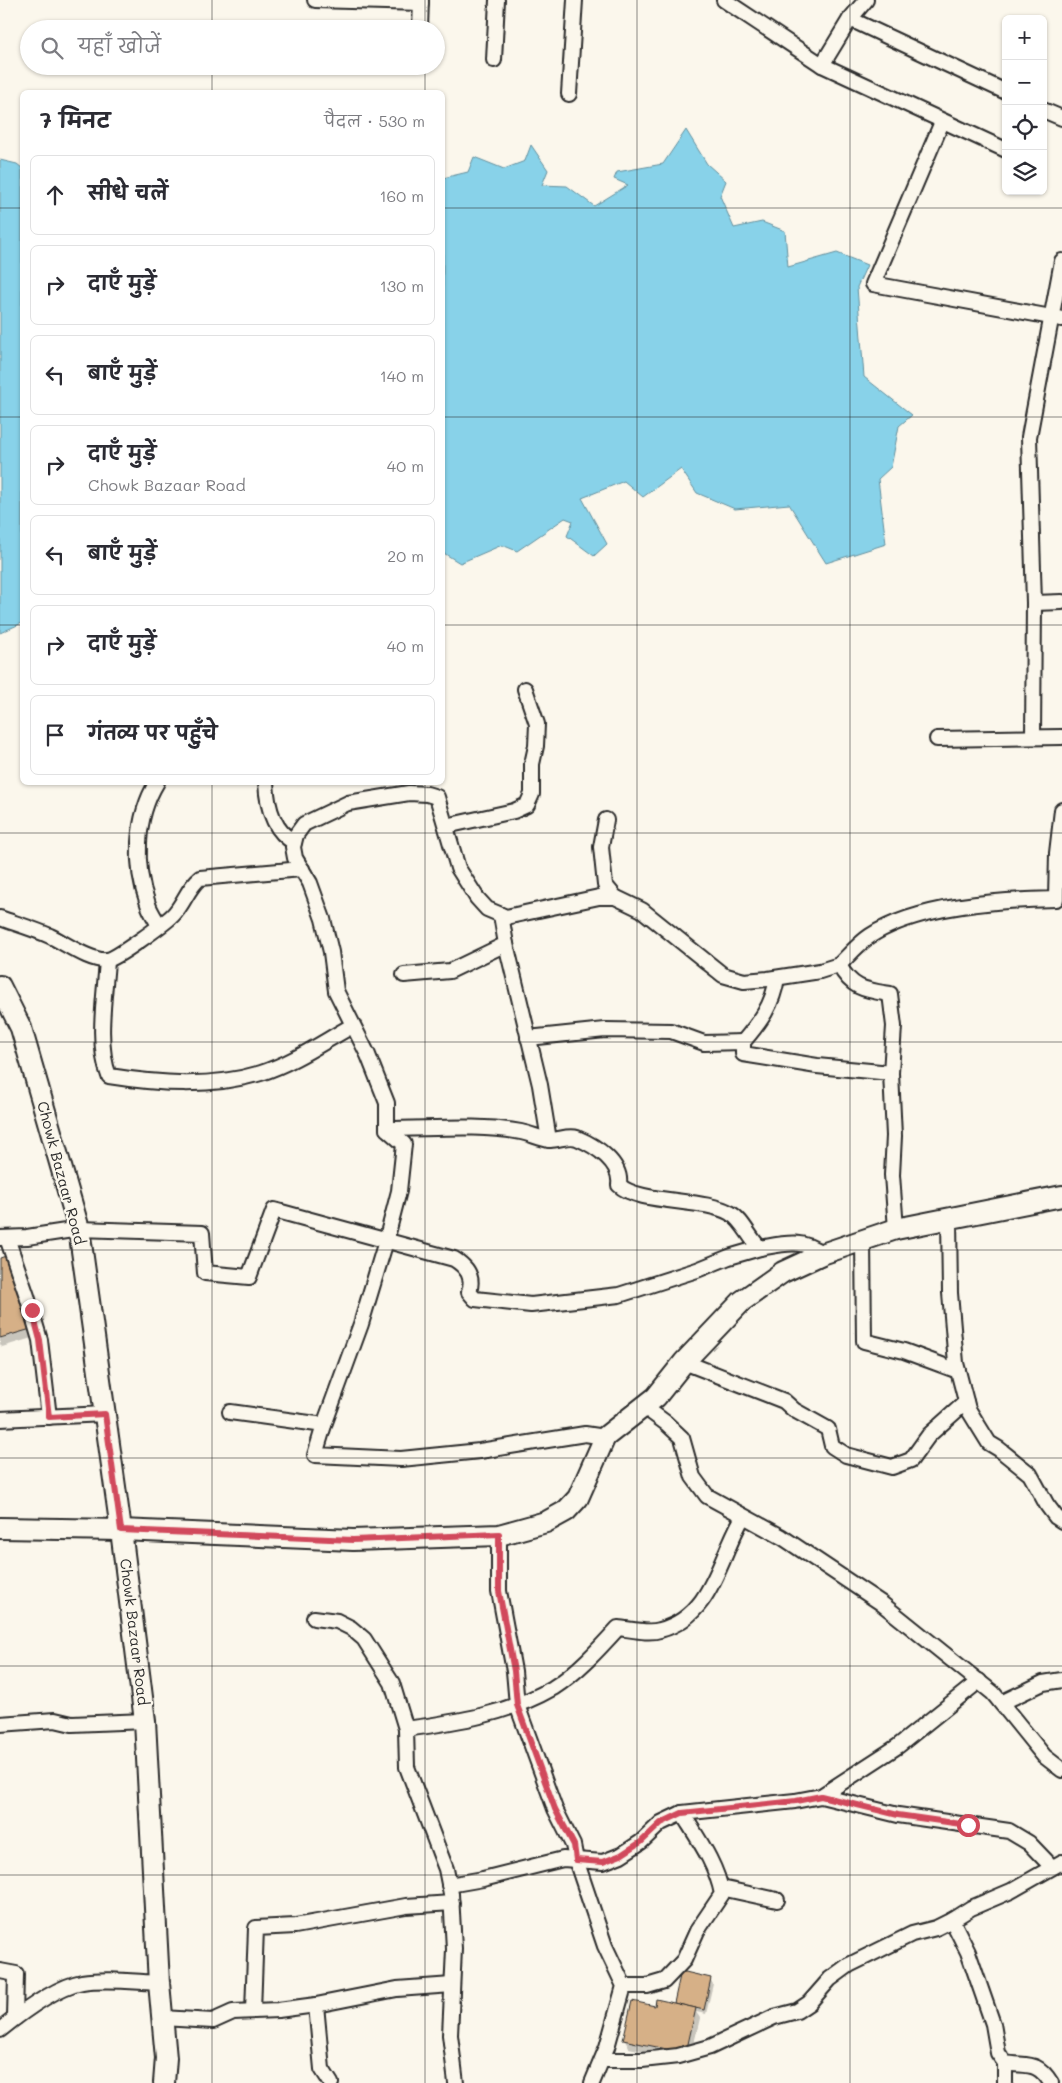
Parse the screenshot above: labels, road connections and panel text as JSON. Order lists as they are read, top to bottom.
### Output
{
  "streets": {
    "street": ["Chowk Bazaar Road"]
  },
  "page": {
    "map_buttons": ["+", "−"],
    "search": "यहाँ खोजें",
    "heading": ["7 मिनट", "पैदल · 530 m"],
    "list": [
      ["सीधे चलें", "160 m"],
      ["दाएँ मुड़ें", "130 m"],
      ["बाएँ मुड़ें", "140 m"],
      ["दाएँ मुड़ें", "Chowk Bazaar Road", "40 m"],
      ["बाएँ मुड़ें", "20 m"],
      ["दाएँ मुड़ें", "40 m"],
      "गंतव्य पर पहुँचे"
    ]
  }
}
